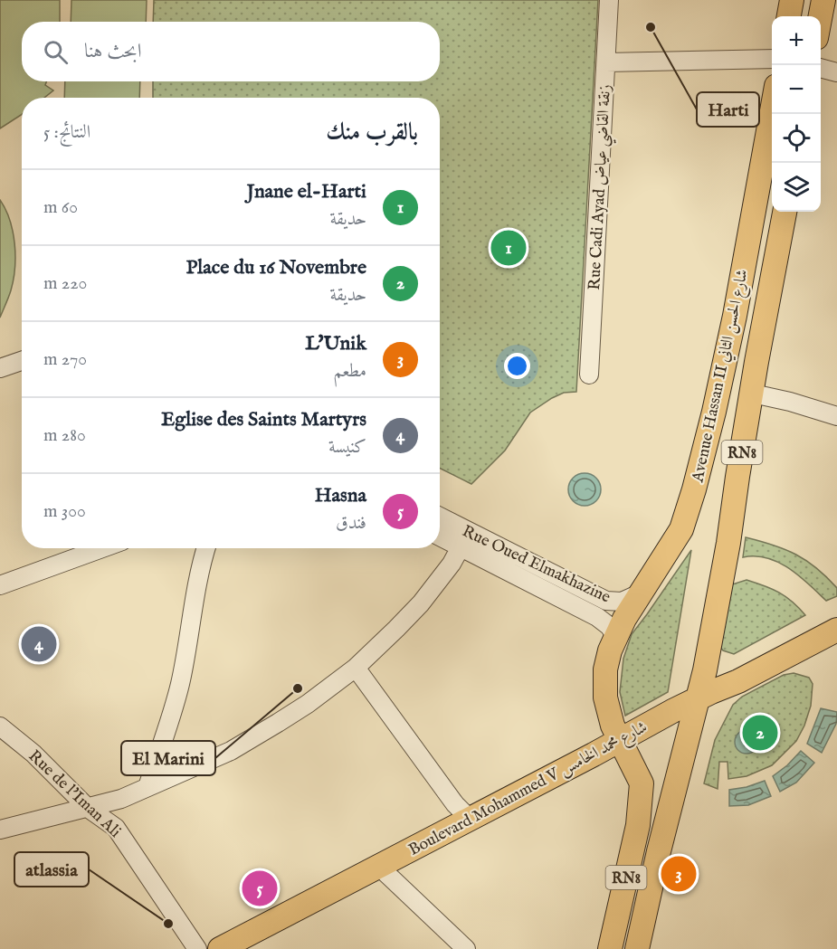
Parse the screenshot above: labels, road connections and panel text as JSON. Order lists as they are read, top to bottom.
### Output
{
  "streets": {
    "main road": ["Avenue Hassan II شارع الحسن الثاني", "RN8", "Boulevard Mohammed V شارع محمد الخامس"],
    "street": ["Rue Cadi Ayad زنقة القاضي عياض", "Rue Oued Elmakhazine", "Rue de l'Iman Ali"]
  },
  "crossings": [
    ["Avenue Hassan II شارع الحسن الثاني", "RN8"],
    ["Avenue Hassan II شارع الحسن الثاني", "Rue Oued Elmakhazine"],
    ["Avenue Hassan II شارع الحسن الثاني", "Boulevard Mohammed V شارع محمد الخامس"],
    ["RN8", "Boulevard Mohammed V شارع محمد الخامس"]
  ],
  "places": ["Harti", "El Marini", "atlassia"],
  "page": {
    "map_buttons": ["+", "−"],
    "search": "ابحث هنا",
    "heading": ["بالقرب منك", "النتائج: 5"],
    "list": [
      {
        "mark": "1",
        "name": "Jnane el-Harti",
        "note": "حديقة",
        "value": "60 m"
      },
      {
        "mark": "2",
        "name": "Place du 16 Novembre",
        "note": "حديقة",
        "value": "220 m"
      },
      {
        "mark": "3",
        "name": "L'Unik",
        "note": "مطعم",
        "value": "270 m"
      },
      {
        "mark": "4",
        "name": "Eglise des Saints Martyrs",
        "note": "كنيسة",
        "value": "280 m"
      },
      {
        "mark": "5",
        "name": "Hasna",
        "note": "فندق",
        "value": "300 m"
      }
    ],
    "pins": [
      "1",
      "4",
      "2",
      "3",
      "5"
    ]
  }
}
